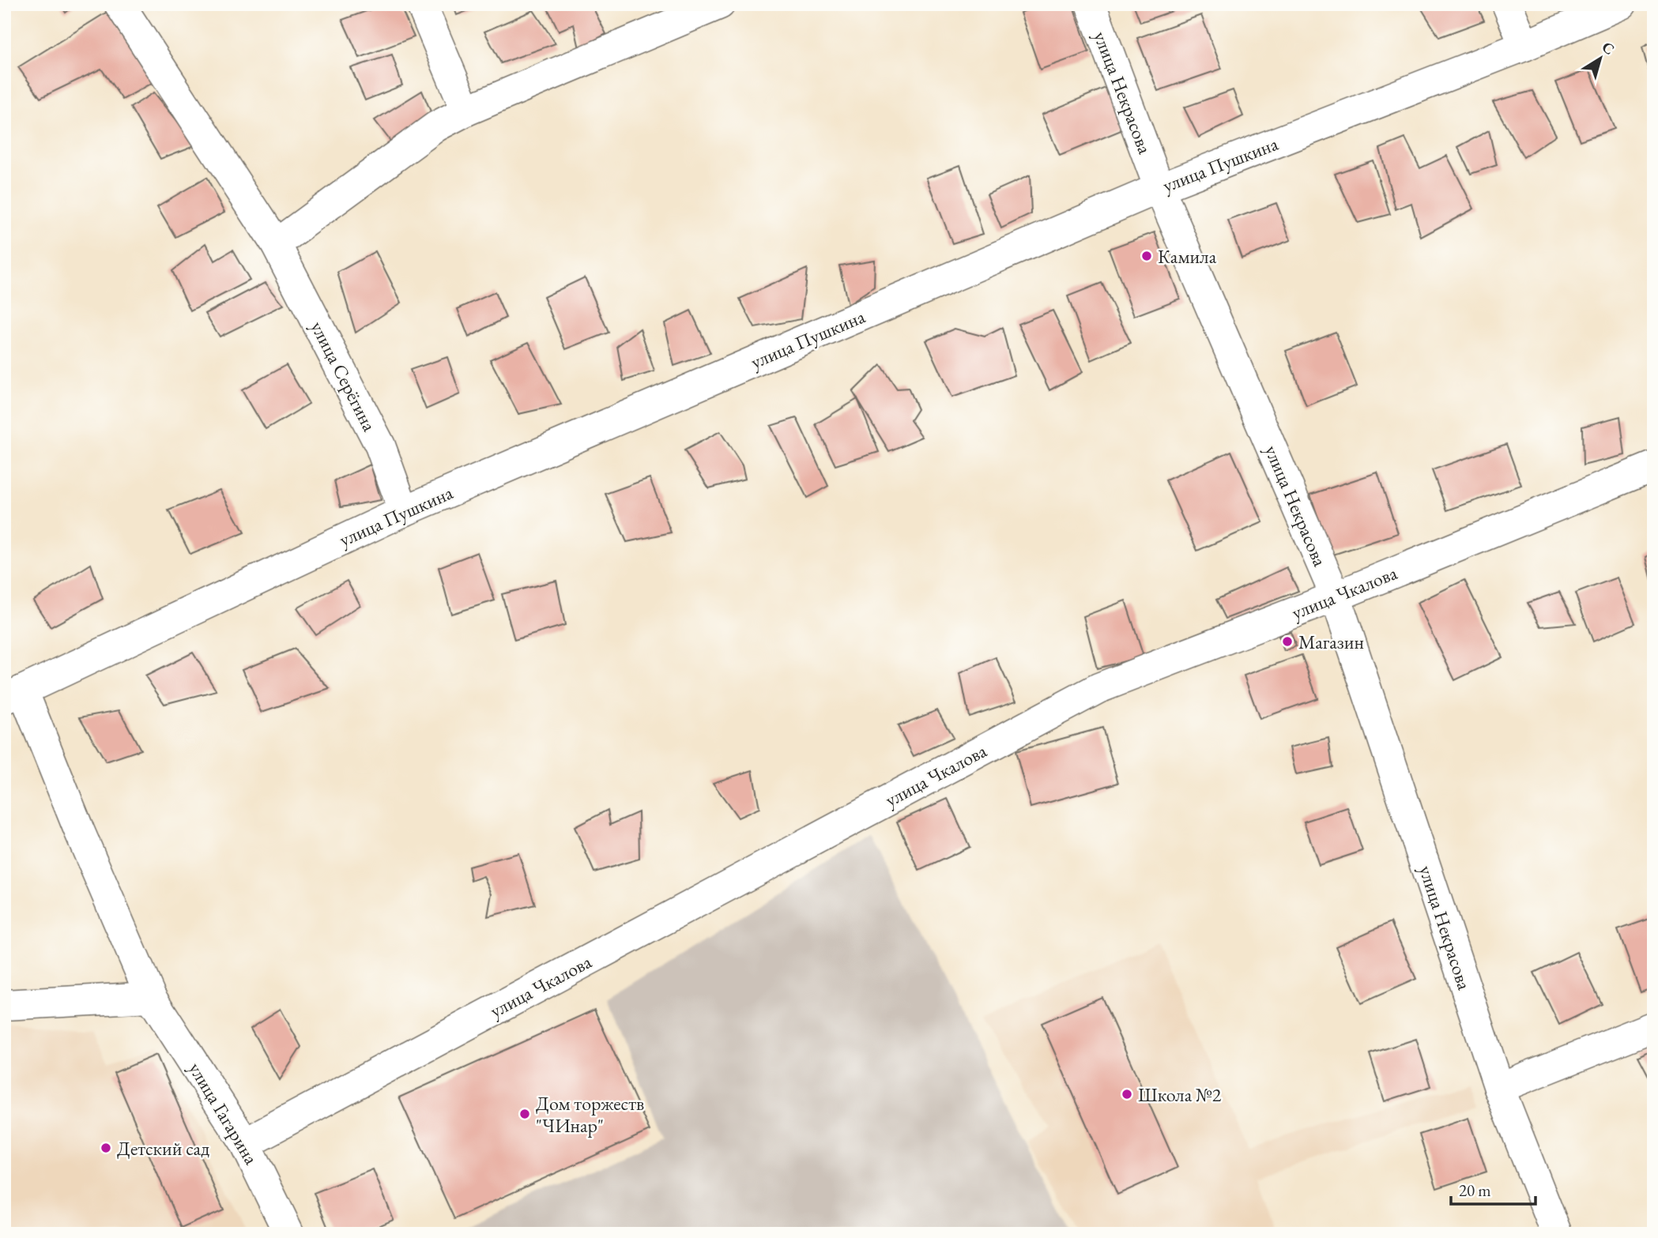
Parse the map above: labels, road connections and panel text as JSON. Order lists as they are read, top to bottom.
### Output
{
  "streets": {
    "street": [
      "улица Некрасова",
      "улица Пушкина",
      "улица Серёгина",
      "улица Чкалова",
      "улица Гагарина"
    ]
  },
  "crossings": [
    ["улица Некрасова", "улица Пушкина"],
    ["улица Некрасова", "улица Чкалова"],
    ["улица Пушкина", "улица Серёгина"],
    ["улица Пушкина", "улица Гагарина"],
    ["улица Чкалова", "улица Гагарина"]
  ],
  "places": [
    "Камила",
    "Магазин",
    "Школа №2",
    "Дом торжеств \"ЧИнар\"",
    "Детский сад"
  ],
  "scale_bar": "20 m",
  "north": "top right"
}
